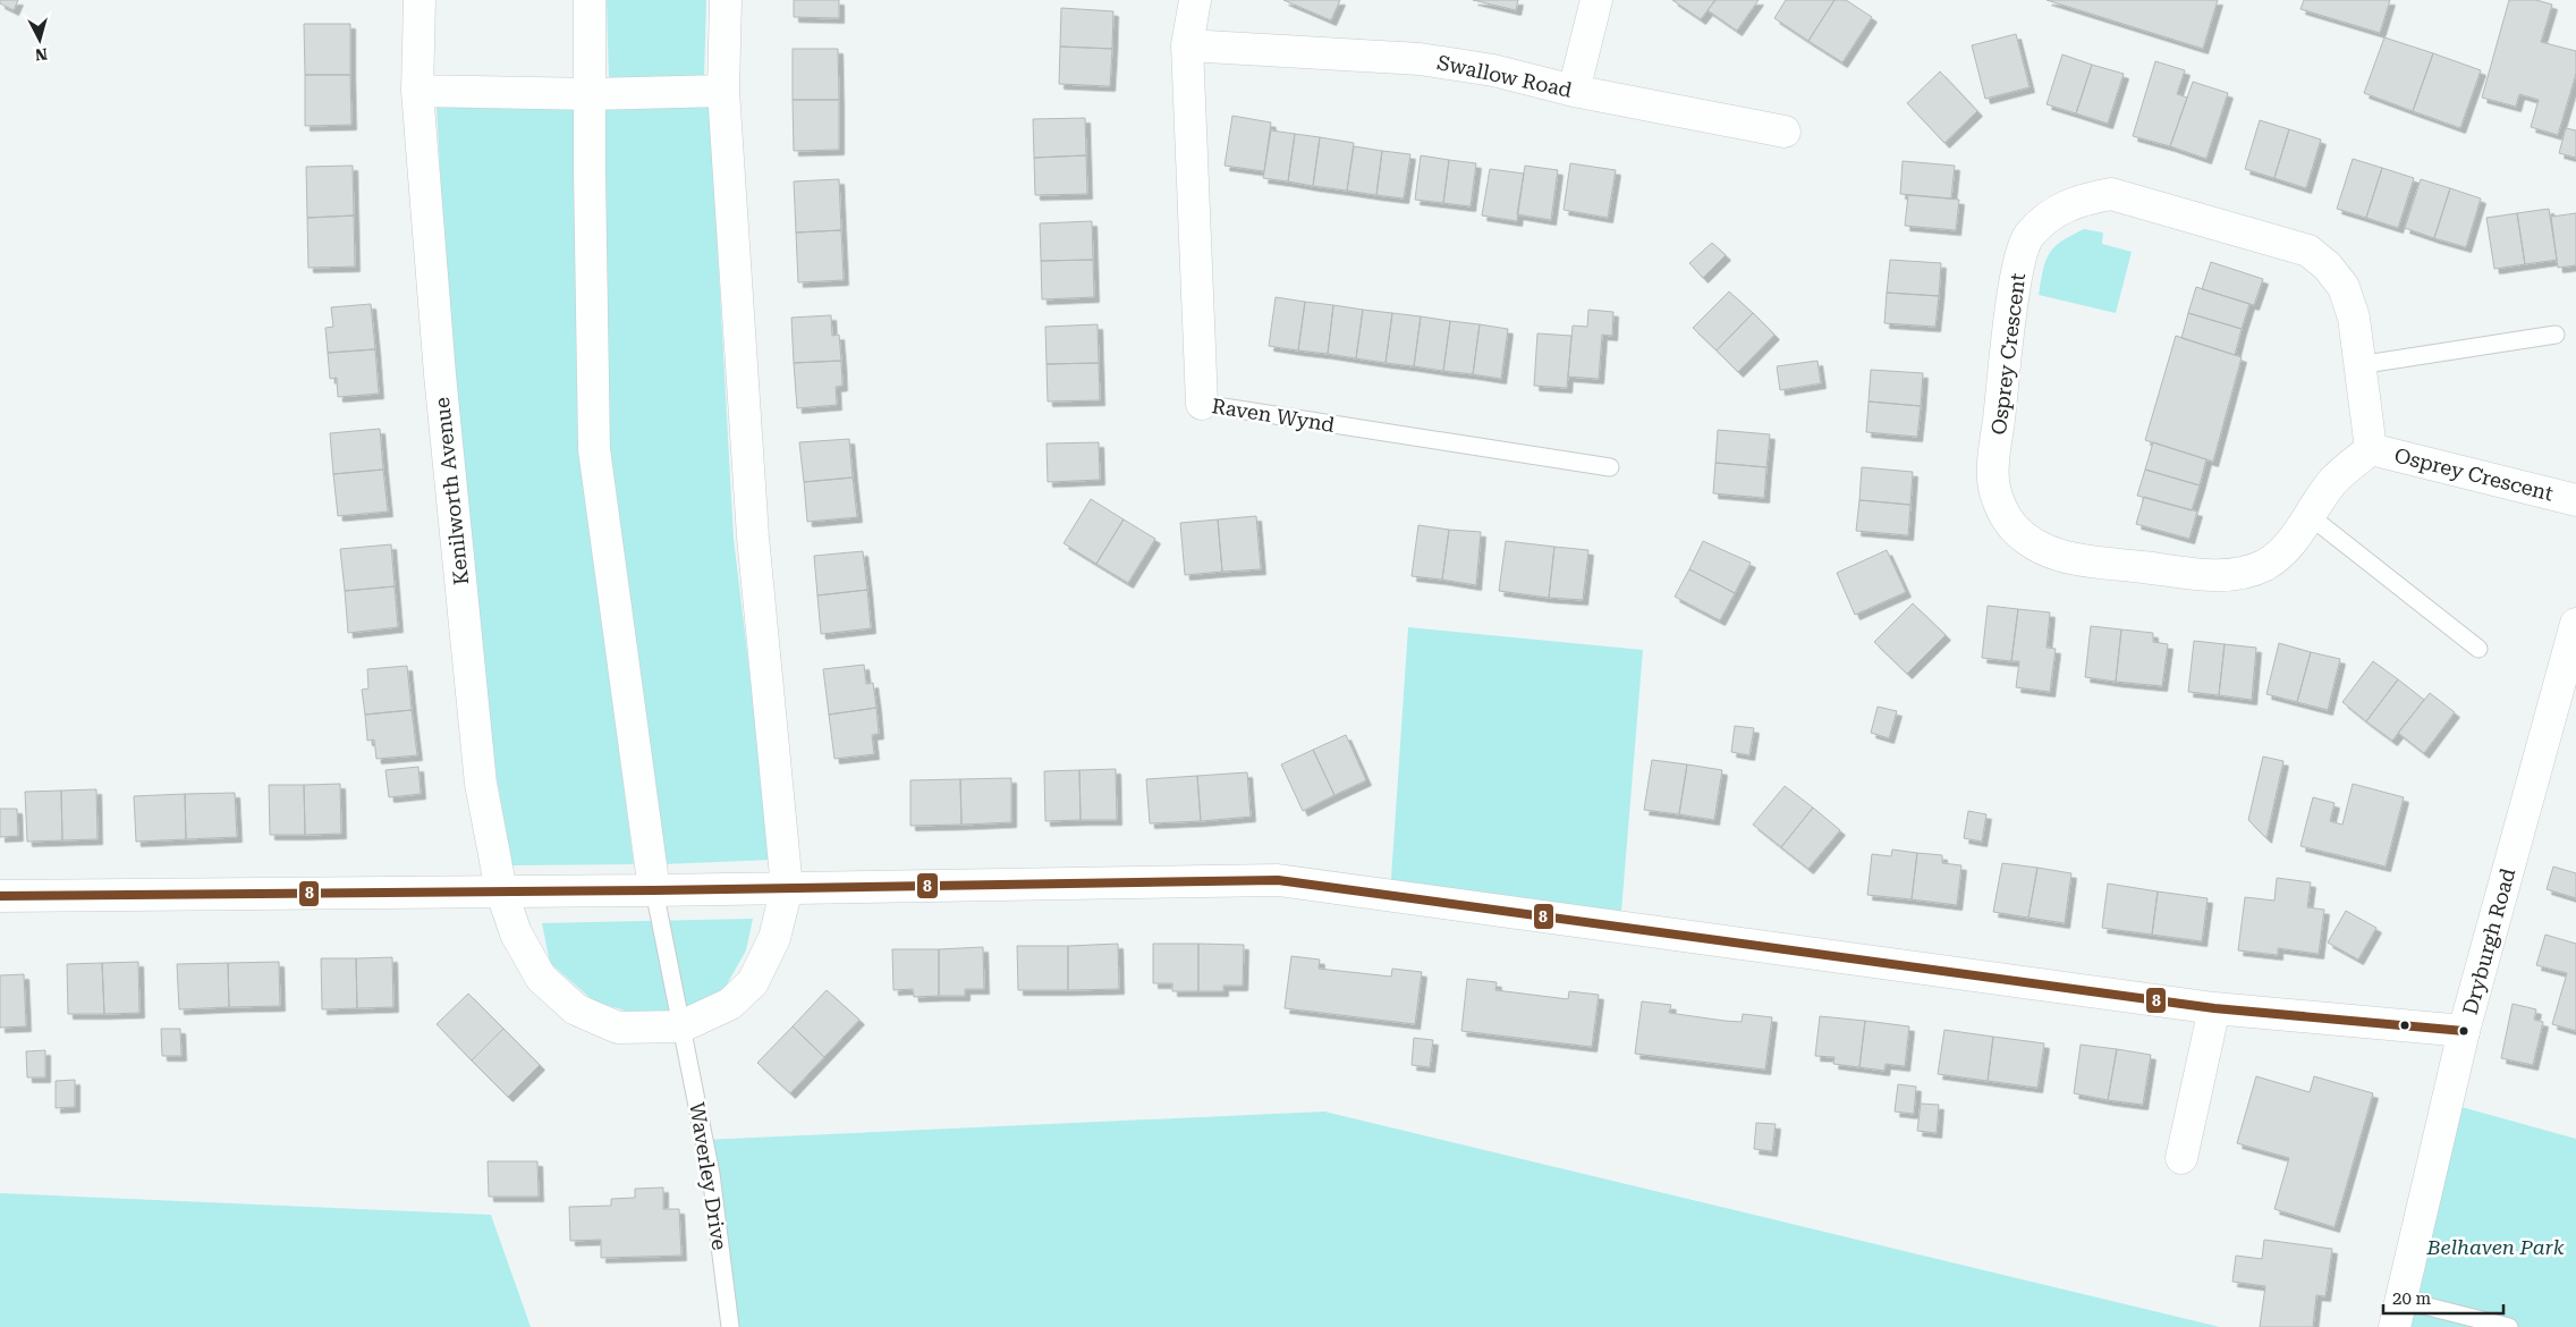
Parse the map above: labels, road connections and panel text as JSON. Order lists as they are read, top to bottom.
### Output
{
  "streets": {
    "street": [
      "Swallow Road",
      "Osprey Crescent",
      "Raven Wynd",
      "Kenilworth Avenue",
      "Dryburgh Road"
    ],
    "lane": ["Waverley Drive"]
  },
  "crossings": [
    ["Swallow Road", "Raven Wynd"]
  ],
  "parks": ["Belhaven Park"],
  "lines": ["transit line 8"],
  "scale_bar": "20 m",
  "north": "bottom"
}
